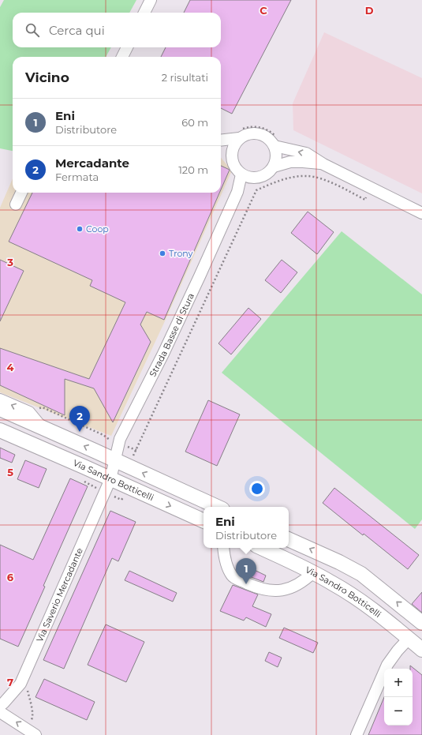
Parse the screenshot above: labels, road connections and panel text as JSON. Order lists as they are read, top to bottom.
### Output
{
  "streets": {
    "main road": ["Via Sandro Botticelli"],
    "street": ["Strada Basse di Stura", "Via Saverio Mercadante"]
  },
  "crossings": [
    ["Strada Basse di Stura", "Via Sandro Botticelli"],
    ["Strada Basse di Stura", "Via Saverio Mercadante"],
    ["Via Sandro Botticelli", "Via Saverio Mercadante"]
  ],
  "places": ["Coop", "Trony"],
  "page": {
    "search": "Cerca qui",
    "heading": ["Vicino", "2 risultati"],
    "list": [
      {
        "mark": "1",
        "name": "Eni",
        "note": "Distributore",
        "value": "60 m"
      },
      {
        "mark": "2",
        "name": "Mercadante",
        "note": "Fermata",
        "value": "120 m"
      }
    ],
    "pins": ["2", "1"],
    "popup": ["Eni", "Distributore"],
    "map_buttons": ["+", "−"]
  },
  "grid": {
    "columns": ["C", "D"],
    "rows": [
      "3",
      "4",
      "5",
      "6",
      "7"
    ]
  }
}
